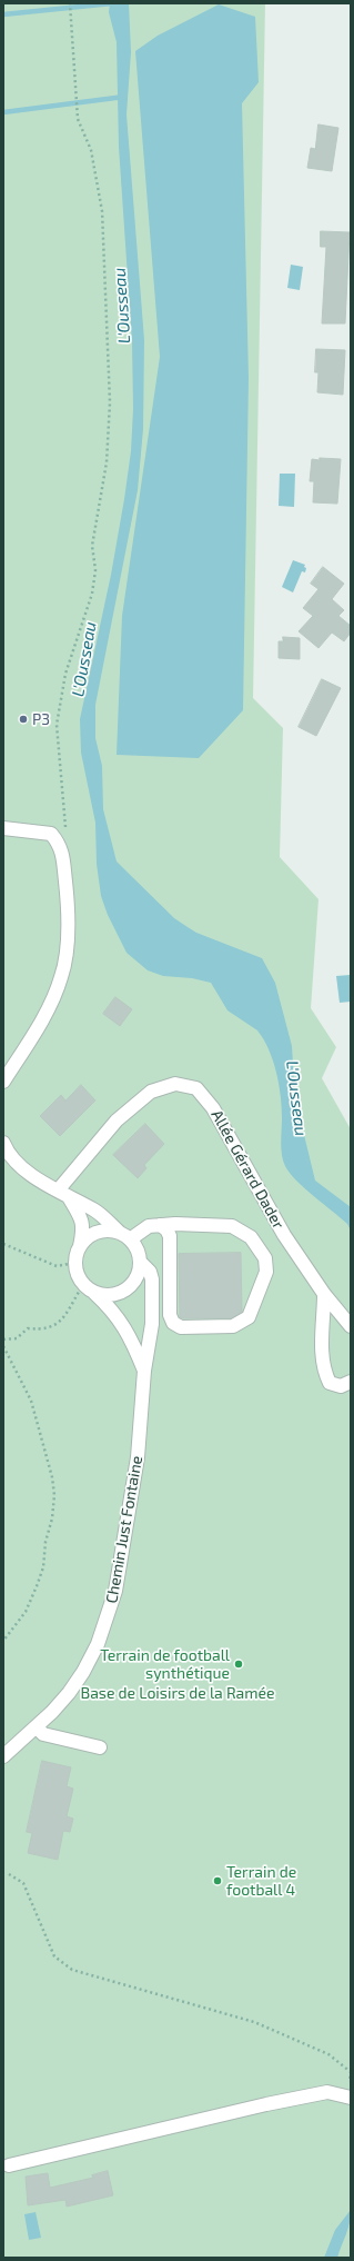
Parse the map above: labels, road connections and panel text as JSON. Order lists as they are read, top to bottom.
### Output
{
  "streets": {
    "street": ["Allée Gérard Dader", "Chemin Just Fontaine"]
  },
  "water": ["L'Ousseau"],
  "parks": ["Base de Loisirs de la Ramée"],
  "places": ["P3", "Terrain de football synthétique", "Terrain de football 4"]
}
